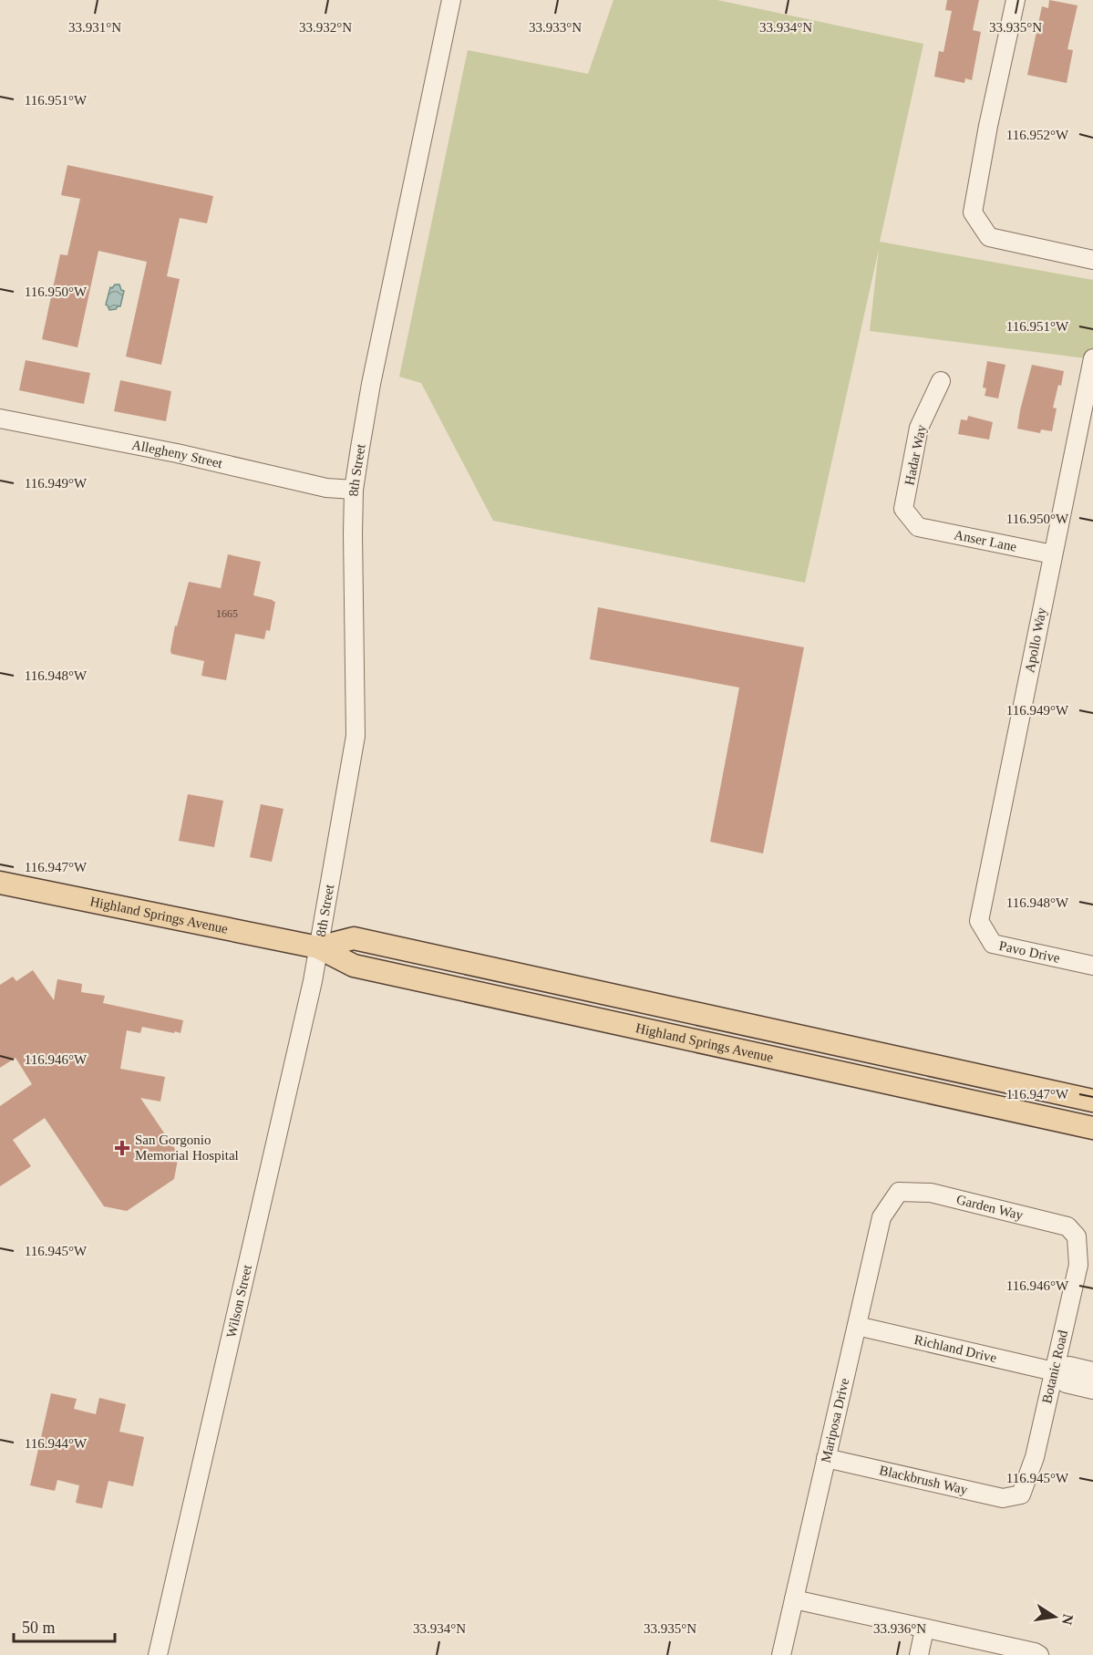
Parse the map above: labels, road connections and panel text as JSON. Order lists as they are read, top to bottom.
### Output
{
  "streets": {
    "main road": ["Highland Springs Avenue"],
    "street": [
      "Allegheny Street",
      "Hadar Way",
      "8th Street",
      "Anser Lane",
      "Apollo Way",
      "Pavo Drive",
      "Garden Way",
      "Wilson Street",
      "Richland Drive",
      "Botanic Road",
      "Mariposa Drive",
      "Blackbrush Way"
    ]
  },
  "crossings": [
    ["Allegheny Street", "8th Street"],
    ["Hadar Way", "Anser Lane"],
    ["8th Street", "Highland Springs Avenue"],
    ["8th Street", "Wilson Street"],
    ["Anser Lane", "Apollo Way"],
    ["Apollo Way", "Pavo Drive"],
    ["Highland Springs Avenue", "Wilson Street"],
    ["Garden Way", "Botanic Road"],
    ["Garden Way", "Mariposa Drive"],
    ["Richland Drive", "Botanic Road"],
    ["Richland Drive", "Mariposa Drive"],
    ["Botanic Road", "Blackbrush Way"],
    ["Mariposa Drive", "Blackbrush Way"]
  ],
  "places": {
    "health": ["San Gorgonio Memorial Hospital"]
  },
  "house_numbers": ["1665"],
  "scale_bar": "50 m",
  "north": "right",
  "coordinates": [
    "33.931°N",
    "33.932°N",
    "33.933°N",
    "33.934°N",
    "33.935°N",
    "116.951°W",
    "116.952°W",
    "116.950°W",
    "116.949°W",
    "116.948°W",
    "116.947°W",
    "116.946°W",
    "116.945°W",
    "116.944°W",
    "33.936°N"
  ]
}
